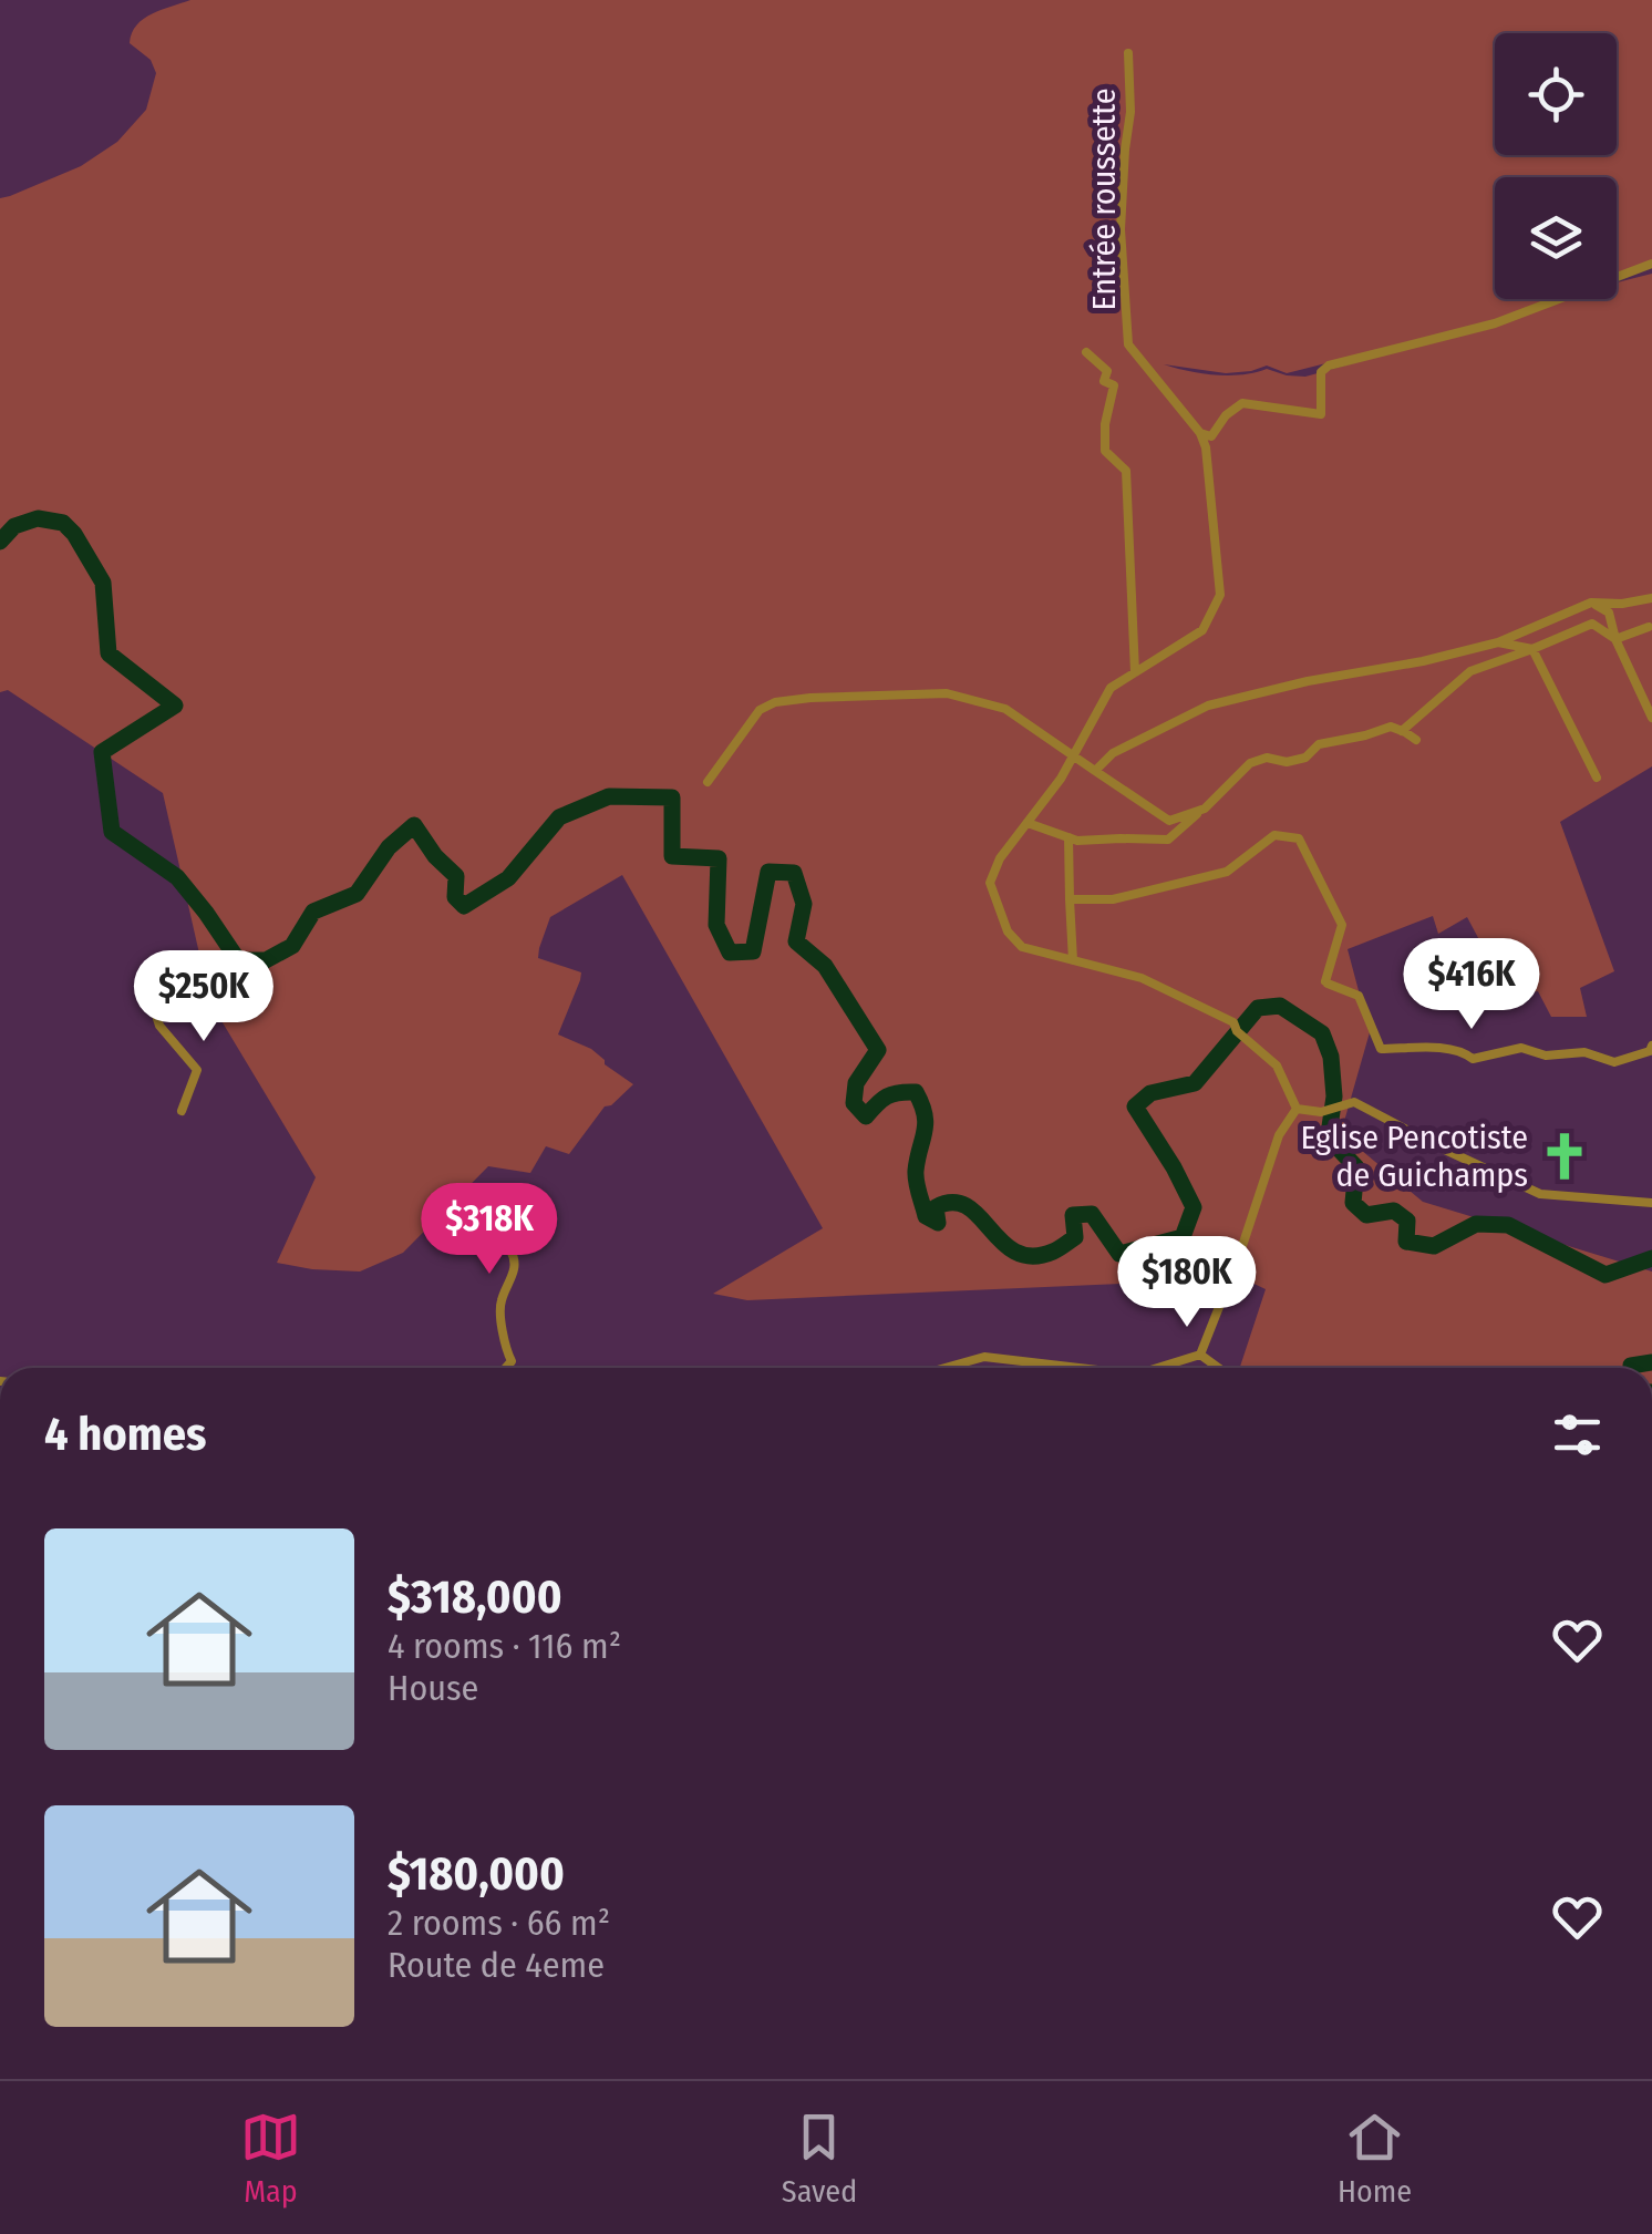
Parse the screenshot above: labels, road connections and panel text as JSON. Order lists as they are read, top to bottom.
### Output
{
  "streets": {
    "street": ["Entrée roussette"]
  },
  "places": {
    "church": ["Eglise Pencotiste de Guichamps"]
  },
  "page": {
    "price": [
      "$416K",
      "$250K",
      "$318K",
      "$180K"
    ],
    "heading": "4 homes",
    "list": [
      {
        "name": "$318,000",
        "note": "4 rooms · 116 m² · House"
      },
      {
        "name": "$180,000",
        "note": "2 rooms · 66 m² · Route de 4eme"
      }
    ],
    "tabs": ["Map", "Saved", "Home"]
  }
}
